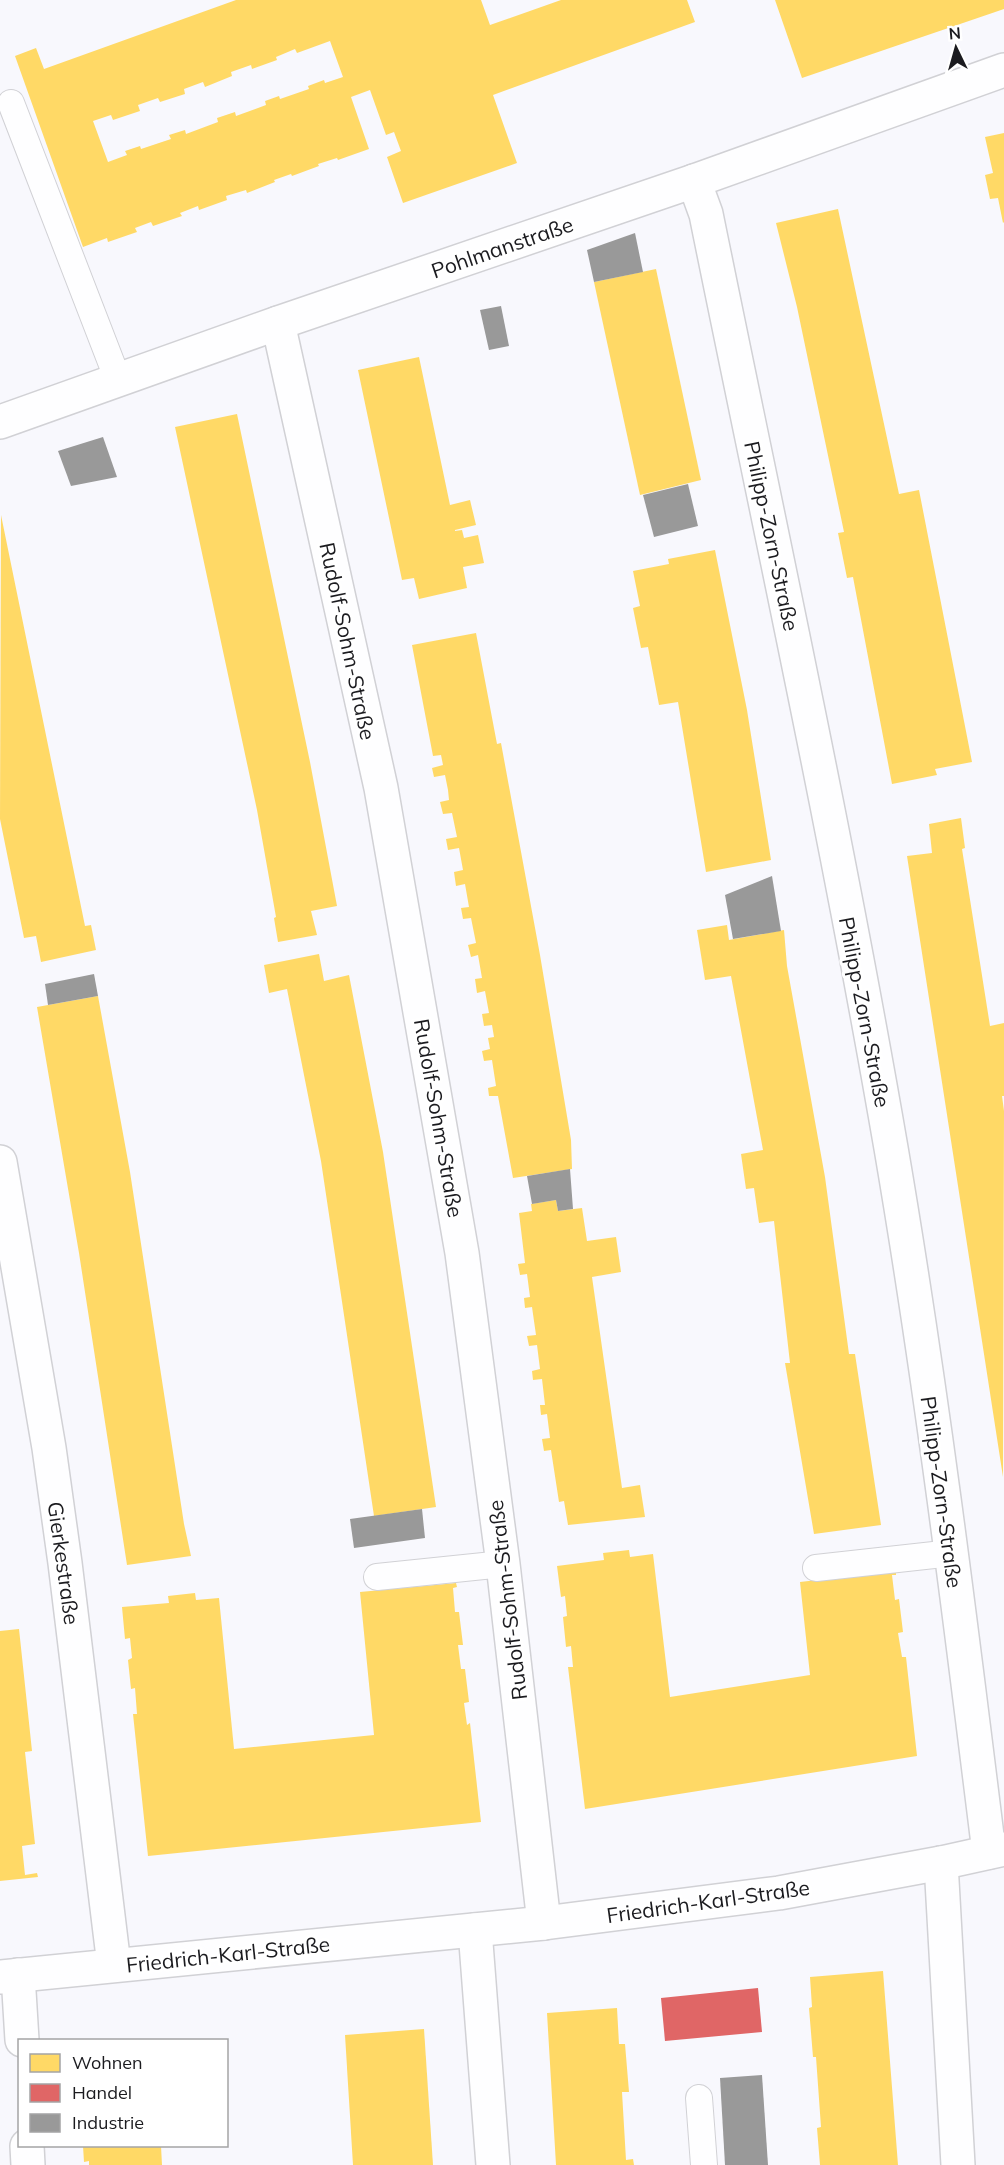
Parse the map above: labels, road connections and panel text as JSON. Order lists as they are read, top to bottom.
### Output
{
  "streets": {
    "street": [
      "Pohlmanstraße",
      "Philipp-Zorn-Straße",
      "Rudolf-Sohm-Straße",
      "Gierkestraße",
      "Friedrich-Karl-Straße"
    ]
  },
  "crossings": [
    ["Pohlmanstraße", "Philipp-Zorn-Straße"],
    ["Pohlmanstraße", "Rudolf-Sohm-Straße"],
    ["Philipp-Zorn-Straße", "Friedrich-Karl-Straße"],
    ["Rudolf-Sohm-Straße", "Friedrich-Karl-Straße"],
    ["Gierkestraße", "Friedrich-Karl-Straße"]
  ],
  "legend": ["Wohnen", "Handel", "Industrie"],
  "north": "top"
}
